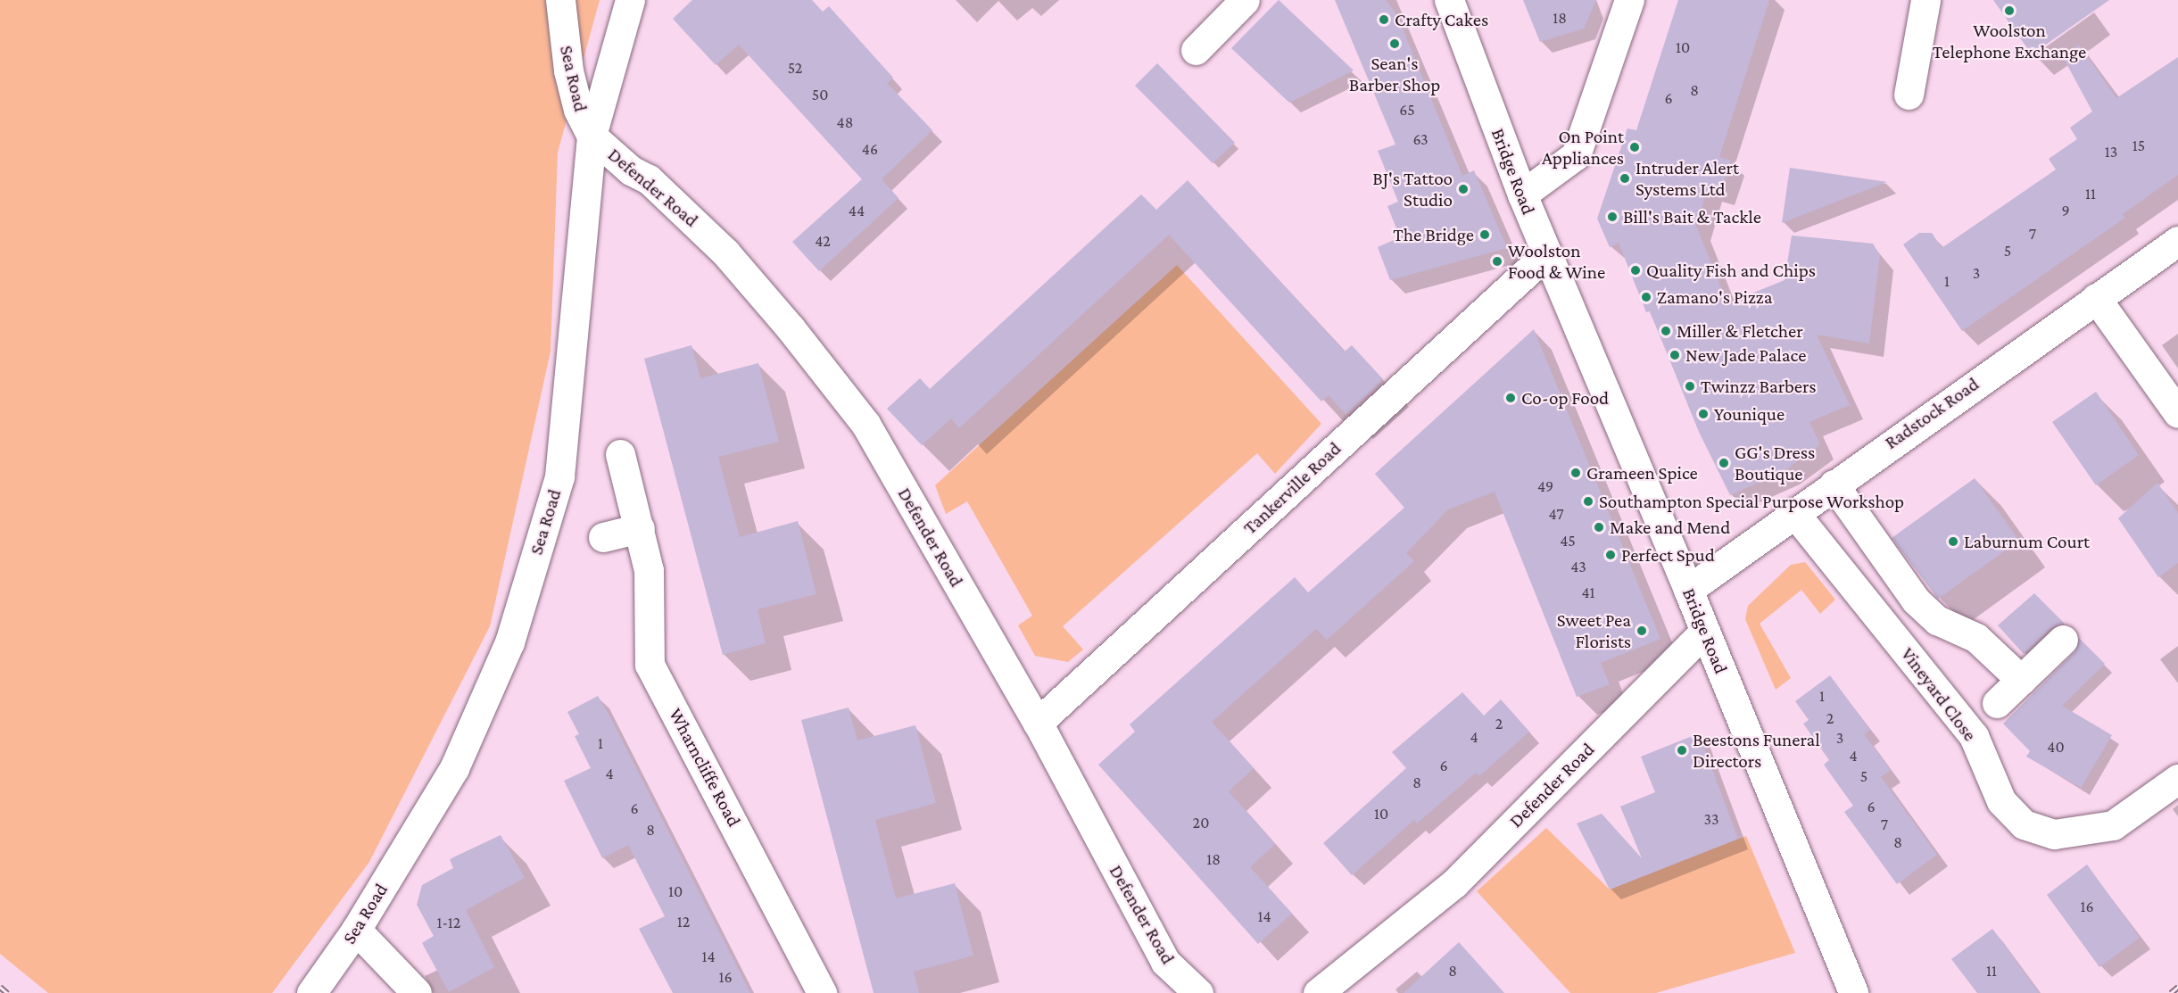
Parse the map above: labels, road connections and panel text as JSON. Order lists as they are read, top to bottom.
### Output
{
  "streets": {
    "street": [
      "Sea Road",
      "Bridge Road",
      "Defender Road",
      "Radstock Road",
      "Tankerville Road",
      "Vineyard Close",
      "Wharncliffe Road"
    ]
  },
  "crossings": [
    ["Sea Road", "Defender Road"],
    ["Bridge Road", "Defender Road"],
    ["Bridge Road", "Radstock Road"],
    ["Bridge Road", "Tankerville Road"],
    ["Defender Road", "Tankerville Road"],
    ["Radstock Road", "Vineyard Close"]
  ],
  "places": [
    "Woolston Telephone Exchange",
    "Crafty Cakes",
    "Sean's Barber Shop",
    "On Point Appliances",
    "Intruder Alert Systems Ltd",
    "BJ's Tattoo Studio",
    "Bill's Bait & Tackle",
    "The Bridge",
    "Woolston Food & Wine",
    "Quality Fish and Chips",
    "Zamano's Pizza",
    "Miller & Fletcher",
    "New Jade Palace",
    "Twinzz Barbers",
    "Co-op Food",
    "Younique",
    "GG's Dress Boutique",
    "Grameen Spice",
    "Southampton Special Purpose Workshop",
    "Make and Mend",
    "Laburnum Court",
    "Perfect Spud",
    "Sweet Pea Florists",
    "Beestons Funeral Directors"
  ],
  "house_numbers": [
    "18",
    "10",
    "52",
    "8",
    "50",
    "6",
    "65",
    "48",
    "63",
    "15",
    "46",
    "13",
    "11",
    "44",
    "9",
    "7",
    "42",
    "5",
    "3",
    "1",
    "49",
    "47",
    "45",
    "43",
    "41",
    "1",
    "2",
    "2",
    "4",
    "3",
    "1",
    "40",
    "4",
    "6",
    "4",
    "5",
    "8",
    "6",
    "6",
    "10",
    "33",
    "20",
    "7",
    "8",
    "8",
    "18",
    "10",
    "16",
    "14",
    "12",
    "1-12",
    "14",
    "8",
    "11",
    "16"
  ]
}
